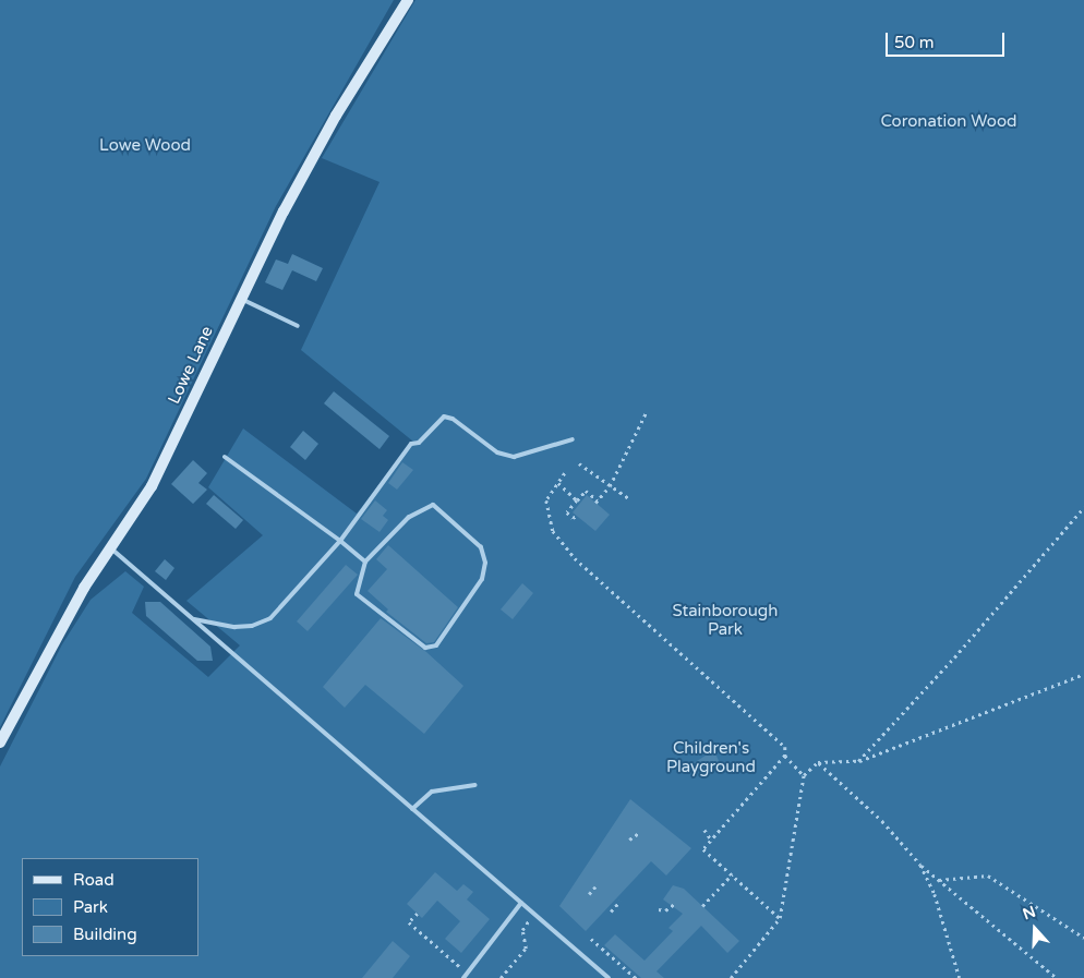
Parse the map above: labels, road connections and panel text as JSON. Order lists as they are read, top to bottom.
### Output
{
  "streets": {
    "street": ["Lowe Lane"]
  },
  "parks": [
    "Coronation Wood",
    "Lowe Wood",
    "Stainborough Park",
    "Children's Playground"
  ],
  "legend": ["Road", "Park", "Building"],
  "scale_bar": "50 m",
  "north": "top"
}
